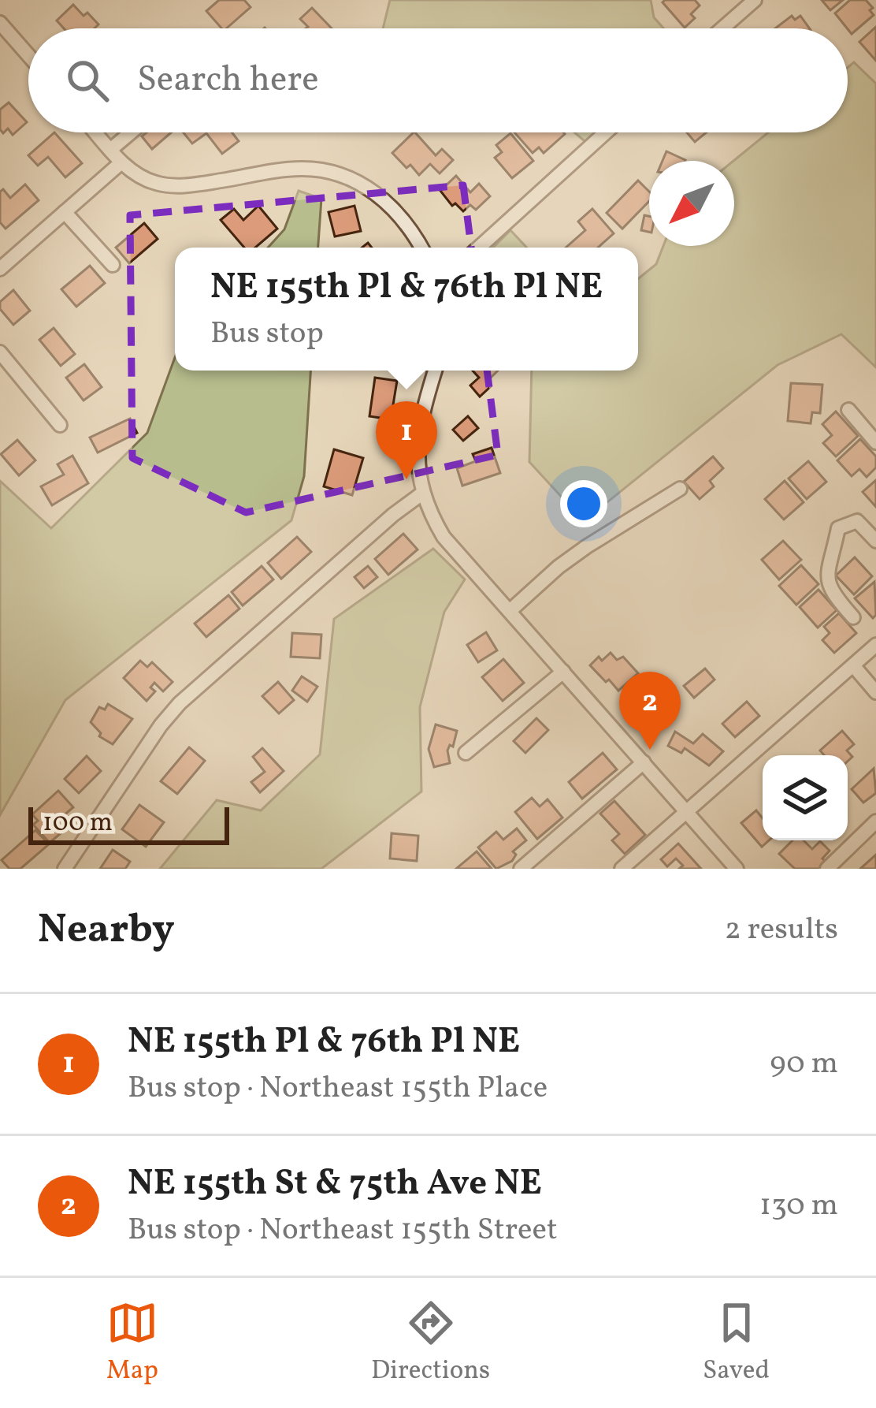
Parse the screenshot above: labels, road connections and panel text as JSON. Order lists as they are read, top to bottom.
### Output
{
  "scale_bar": "100 m",
  "north": "bottom left",
  "page": {
    "search": "Search here",
    "popup": ["NE 155th Pl & 76th Pl NE", "Bus stop"],
    "pins": ["1", "2"],
    "scale": "100 m",
    "heading": ["Nearby", "2 results"],
    "list": [
      {
        "mark": "1",
        "name": "NE 155th Pl & 76th Pl NE",
        "note": "Bus stop · Northeast 155th Place",
        "value": "90 m"
      },
      {
        "mark": "2",
        "name": "NE 155th St & 75th Ave NE",
        "note": "Bus stop · Northeast 155th Street",
        "value": "130 m"
      }
    ],
    "nav": ["Map", "Directions", "Saved"]
  }
}
